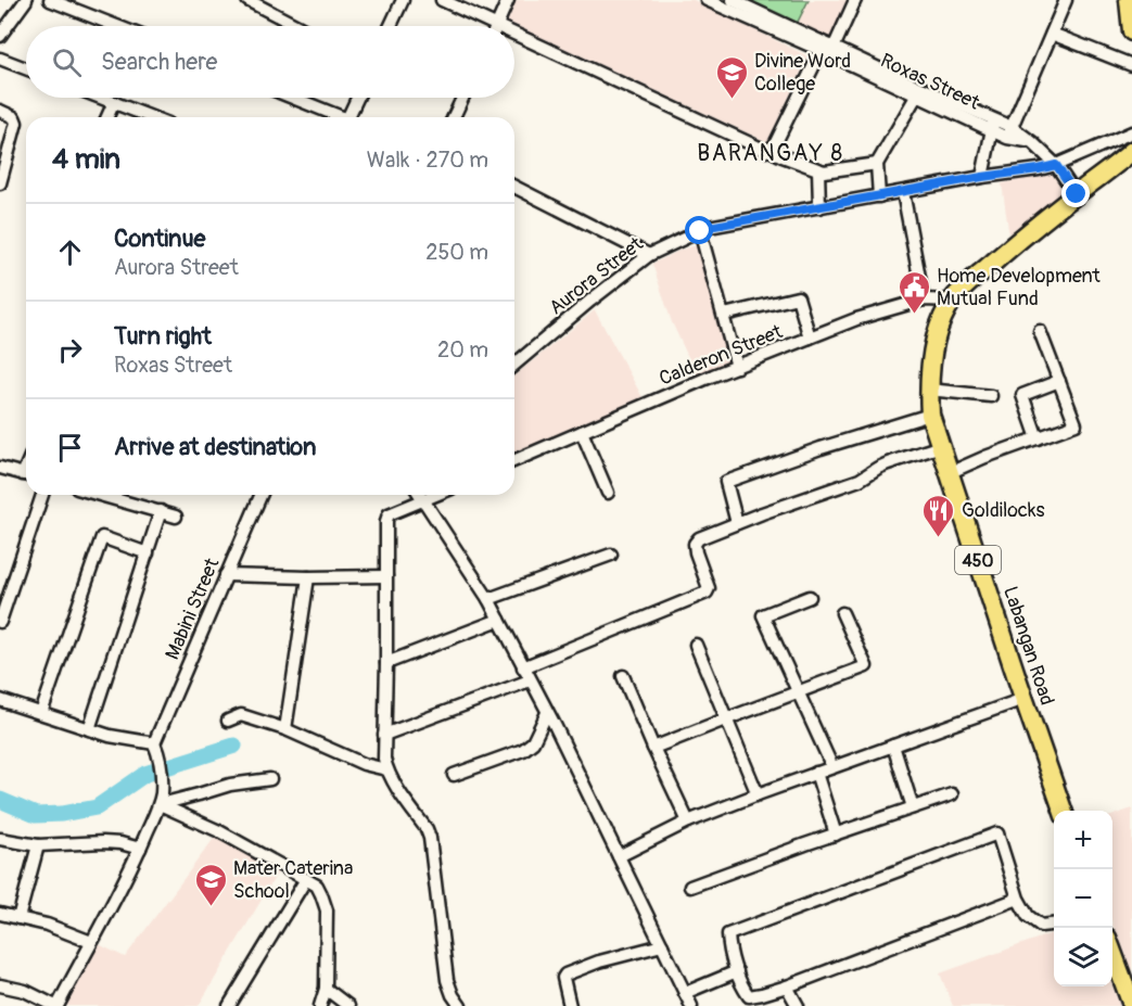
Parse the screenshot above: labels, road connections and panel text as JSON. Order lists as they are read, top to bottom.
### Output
{
  "streets": {
    "main road": ["450", "Labangan Road"],
    "street": [
      "Roxas Street",
      "Aurora Street",
      "Calderon Street",
      "Mabini Street"
    ]
  },
  "crossings": [
    ["Roxas Street", "Aurora Street"],
    ["Roxas Street", "Labangan Road"],
    ["Calderon Street", "Labangan Road"]
  ],
  "districts": ["BARANGAY 8"],
  "places": {
    "school or university": ["Divine Word College", "Mater Caterina School"],
    "public building": ["Home Development Mutual Fund"],
    "restaurant": ["Goldilocks"]
  },
  "page": {
    "search": "Search here",
    "heading": ["4 min", "Walk · 270 m"],
    "list": [
      ["Continue", "Aurora Street", "250 m"],
      ["Turn right", "Roxas Street", "20 m"],
      "Arrive at destination"
    ],
    "map_buttons": ["+", "−"]
  }
}
